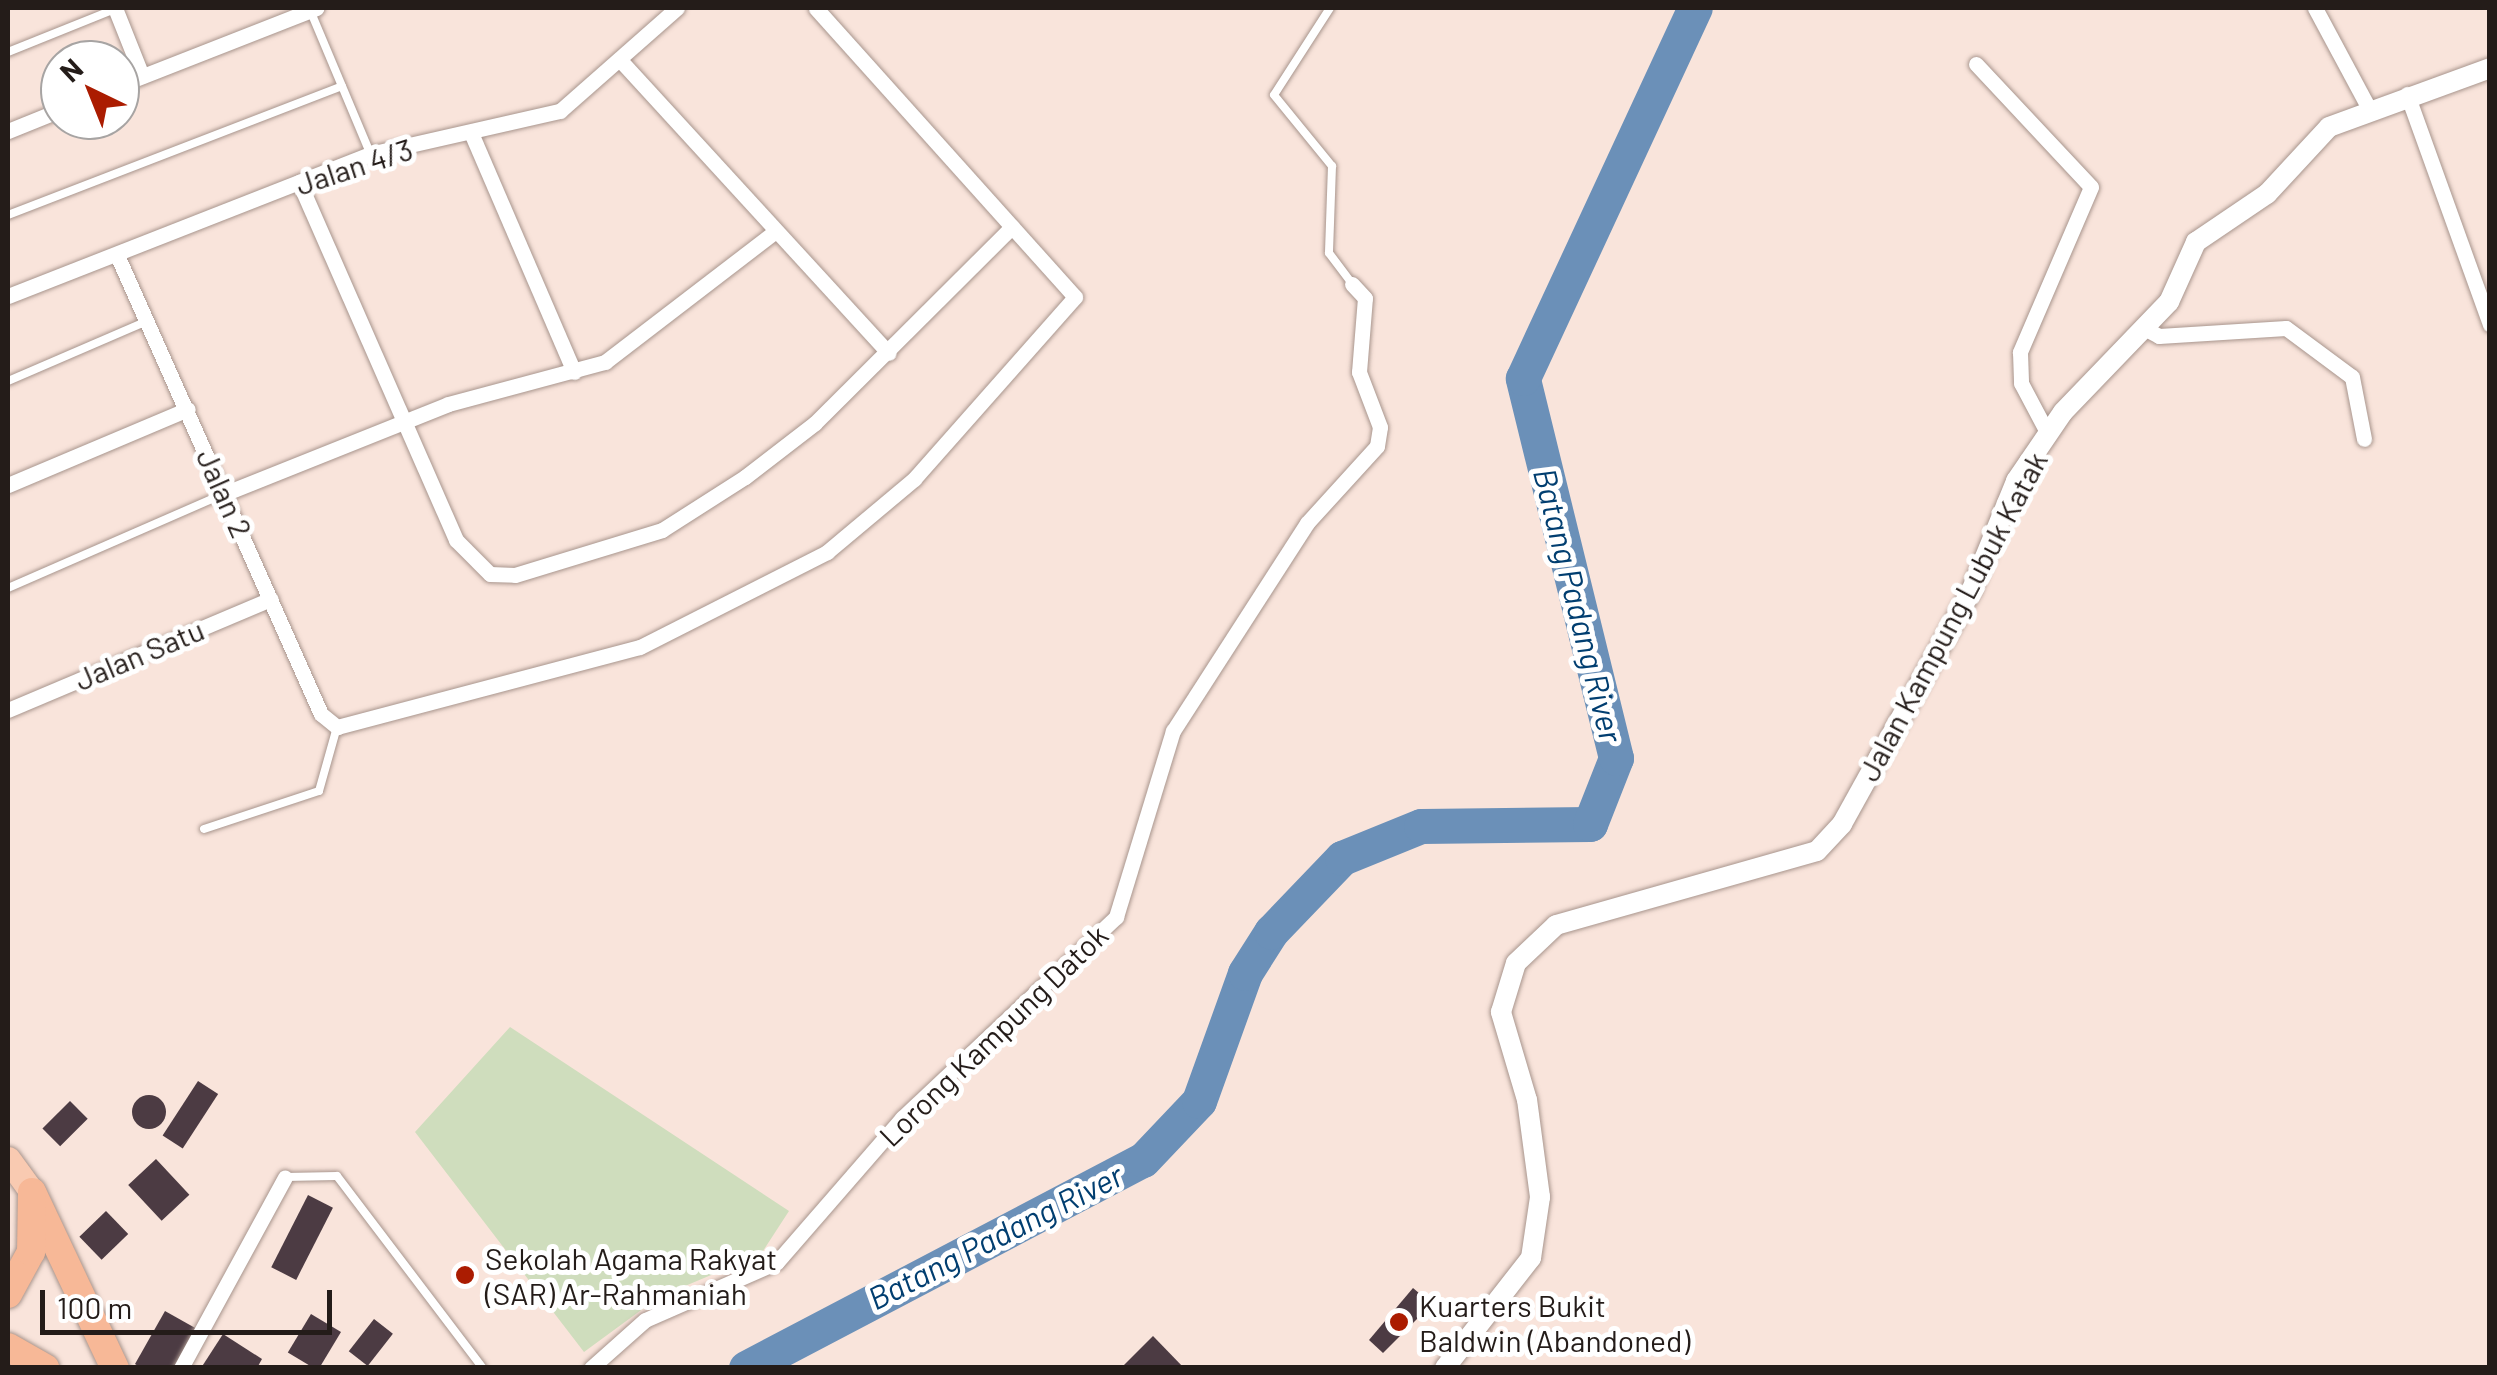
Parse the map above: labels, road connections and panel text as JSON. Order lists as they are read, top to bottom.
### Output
{
  "streets": {
    "street": [
      "Jalan 4/3",
      "Jalan 2",
      "Jalan Kampung Lubuk Katak",
      "Jalan Satu",
      "Lorong Kampung Datok"
    ]
  },
  "crossings": [
    ["Jalan 4/3", "Jalan 2"],
    ["Jalan 2", "Jalan Satu"]
  ],
  "water": ["Batang Padang River"],
  "places": ["Sekolah Agama Rakyat (SAR) Ar-Rahmaniah", "Kuarters Bukit Baldwin (Abandoned)"],
  "scale_bar": "100 m",
  "north": "top left"
}
